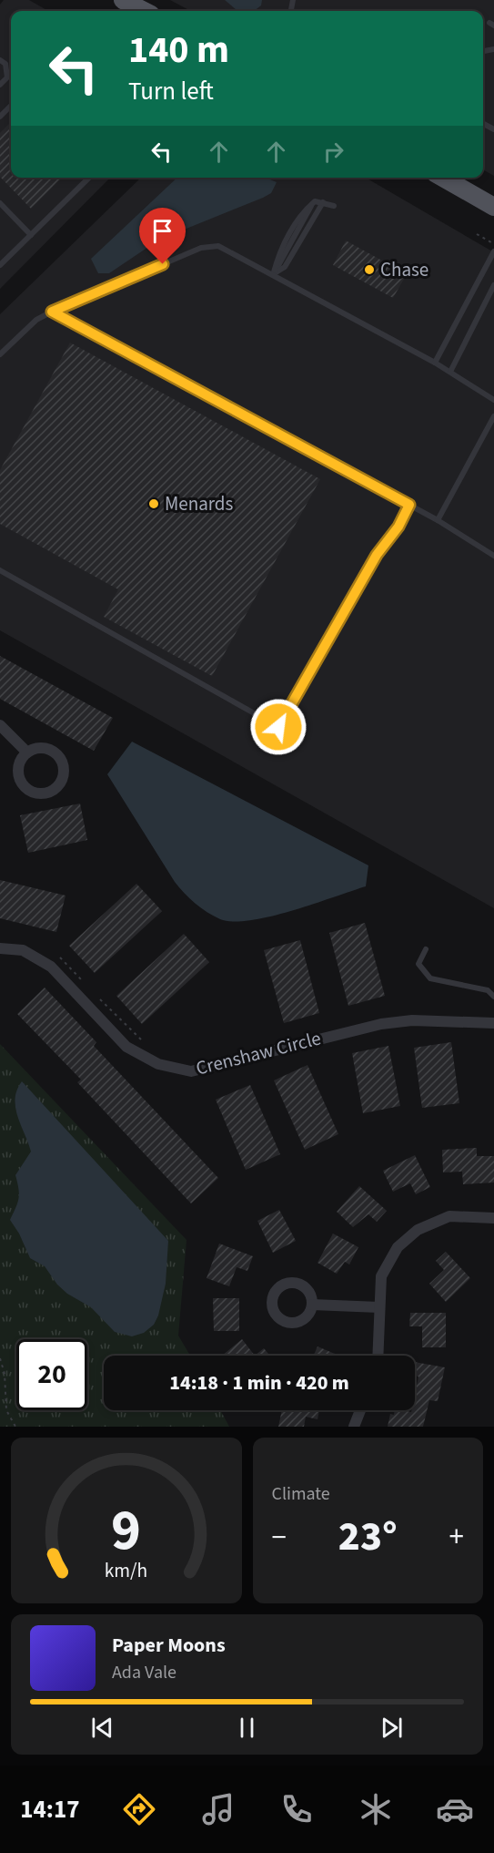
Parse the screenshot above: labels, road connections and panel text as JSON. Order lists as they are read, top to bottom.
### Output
{
  "streets": {
    "street": ["Crenshaw Circle"]
  },
  "places": ["Chase", "Menards"],
  "page": {
    "turn": ["140 m", "Turn left"],
    "limit": "20",
    "trip": "14:18 · 1 min · 420 m",
    "tile": "Climate",
    "heat": ["−", "23°", "+"],
    "song": ["Paper Moons", "Ada Vale"],
    "tabs": "14:17",
    "gauge": ["9", "km/h"]
  }
}
